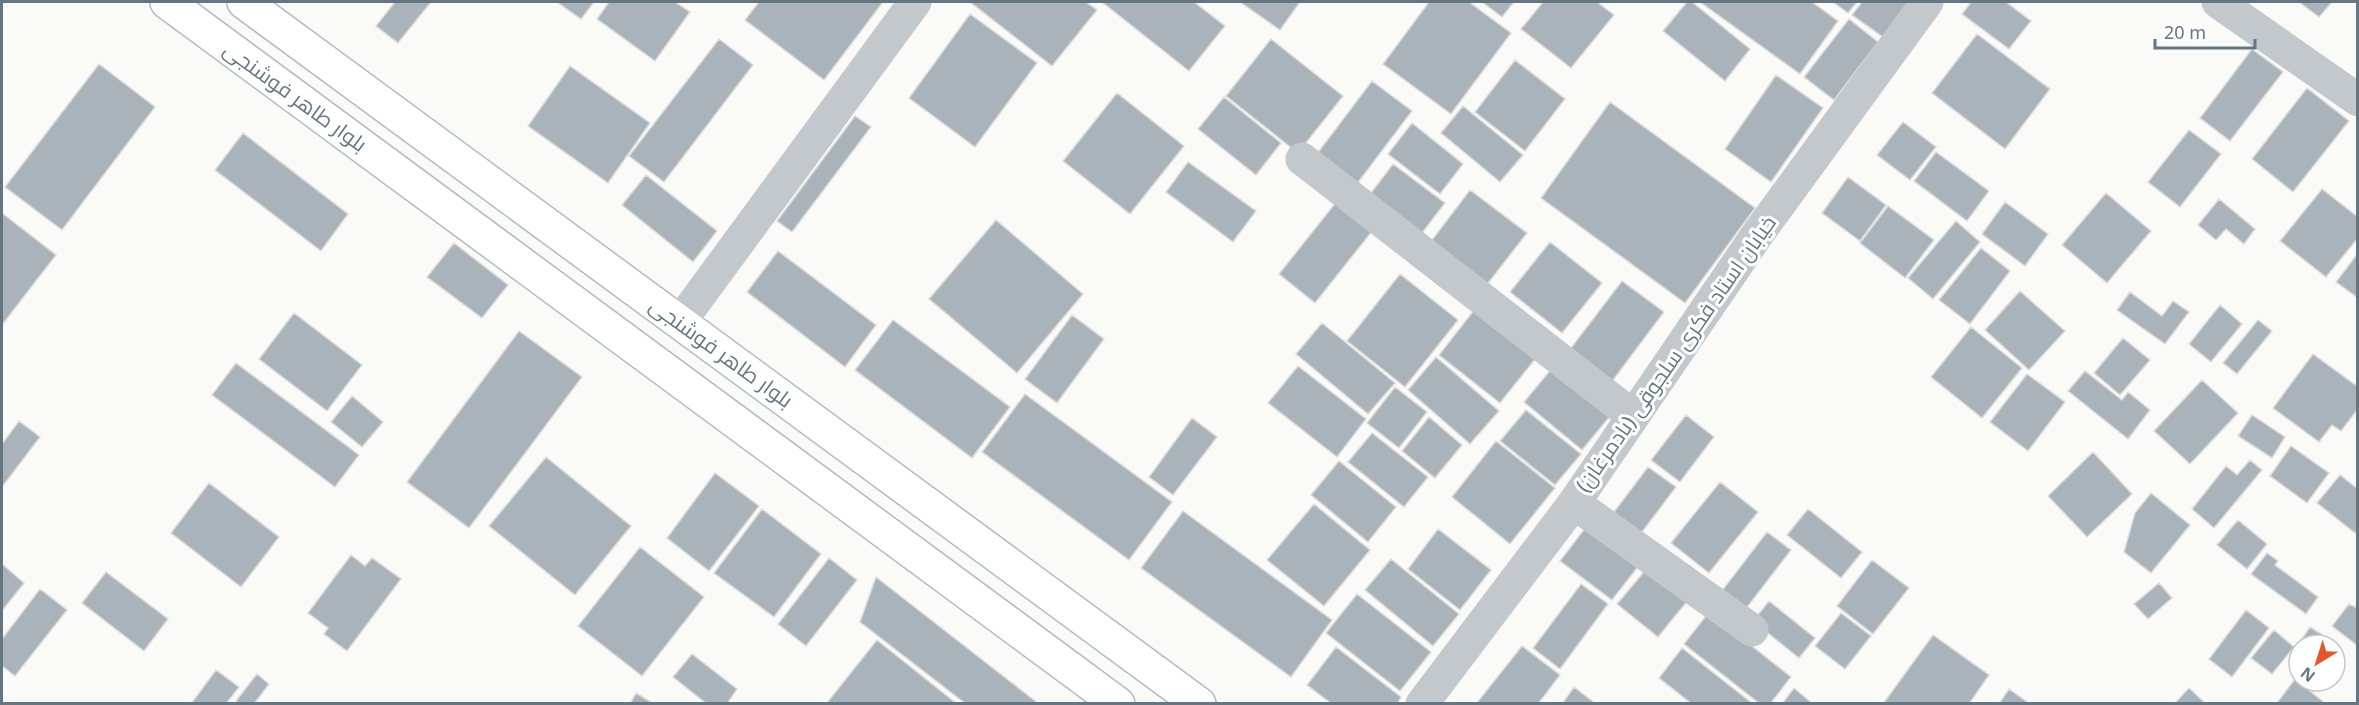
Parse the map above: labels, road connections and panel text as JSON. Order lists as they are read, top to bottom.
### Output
{
  "streets": {
    "street": ["بلوار طاهر فوشنجی", "خیابان استاد فکری سلجوقی (بادمرغان)"]
  },
  "scale_bar": "20 m",
  "north": "bottom left"
}
